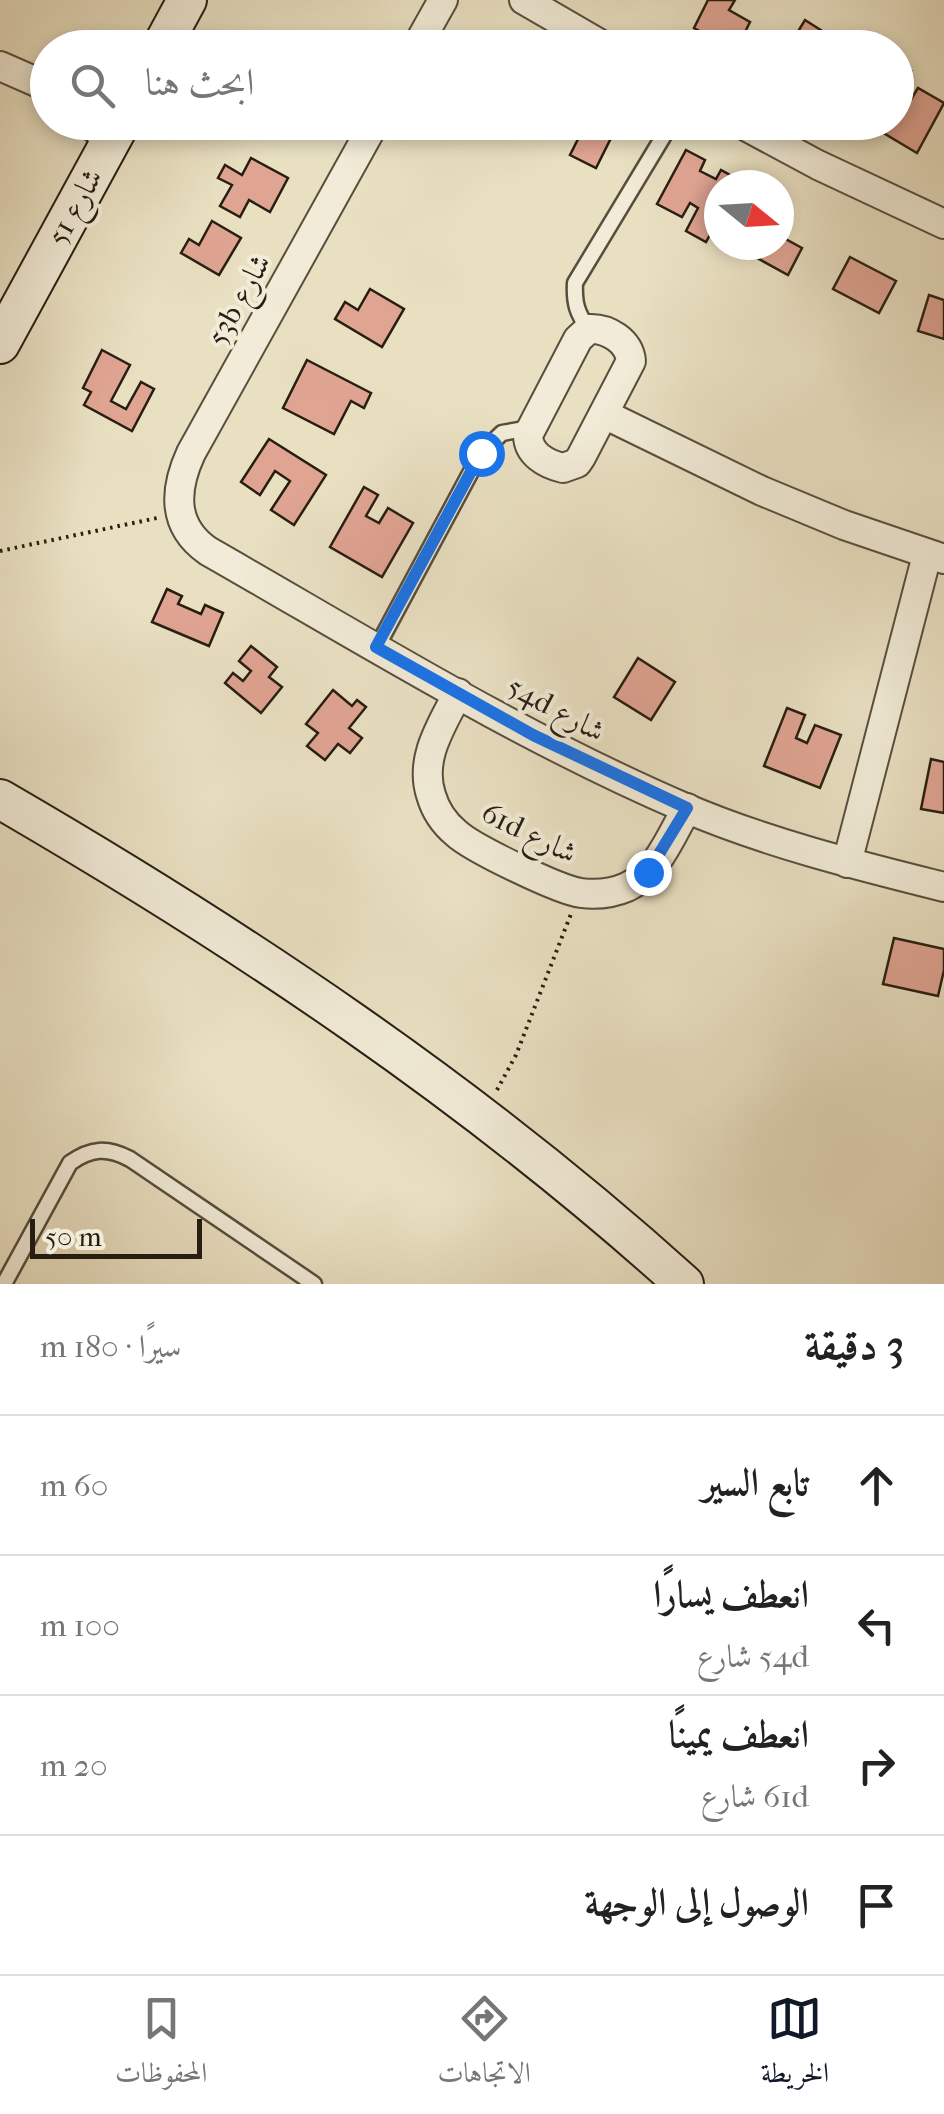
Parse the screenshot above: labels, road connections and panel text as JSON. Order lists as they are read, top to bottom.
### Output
{
  "streets": {
    "street": [
      "شارع 51",
      "53b شارع",
      "54d شارع",
      "61d شارع"
    ]
  },
  "crossings": [
    ["53b شارع", "54d شارع"],
    ["54d شارع", "61d شارع"]
  ],
  "scale_bar": "50 m",
  "north": "right",
  "page": {
    "search": "ابحث هنا",
    "scale": "50 m",
    "heading": ["3 دقيقة", "سيرًا · 180 m"],
    "list": [
      ["تابع السير", "60 m"],
      ["انعطف يسارًا", "54d شارع", "100 m"],
      ["انعطف يمينًا", "61d شارع", "20 m"],
      "الوصول إلى الوجهة"
    ],
    "nav": ["الخريطة", "الاتجاهات", "المحفوظات"]
  }
}
